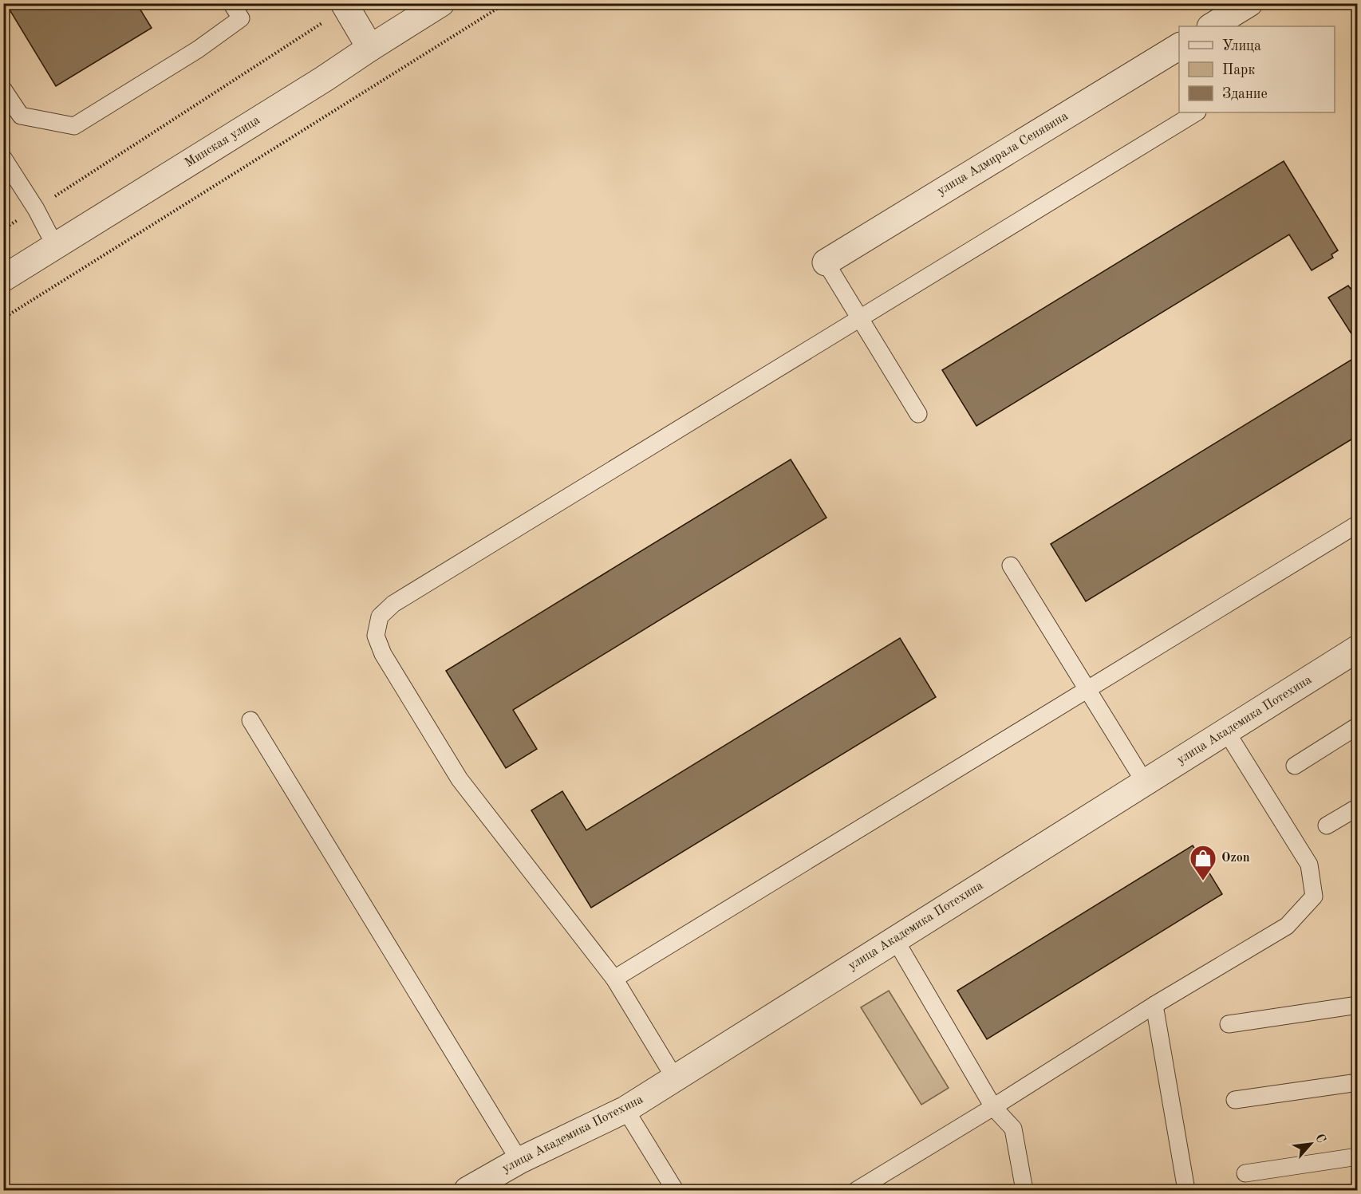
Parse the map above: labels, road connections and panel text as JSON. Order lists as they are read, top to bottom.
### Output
{
  "streets": {
    "street": ["Минская улица", "улица Адмирала Сенявина", "улица Академика Потехина"]
  },
  "places": {
    "shop": ["Ozon"]
  },
  "legend": ["Улица", "Парк", "Здание"],
  "north": "top right"
}
